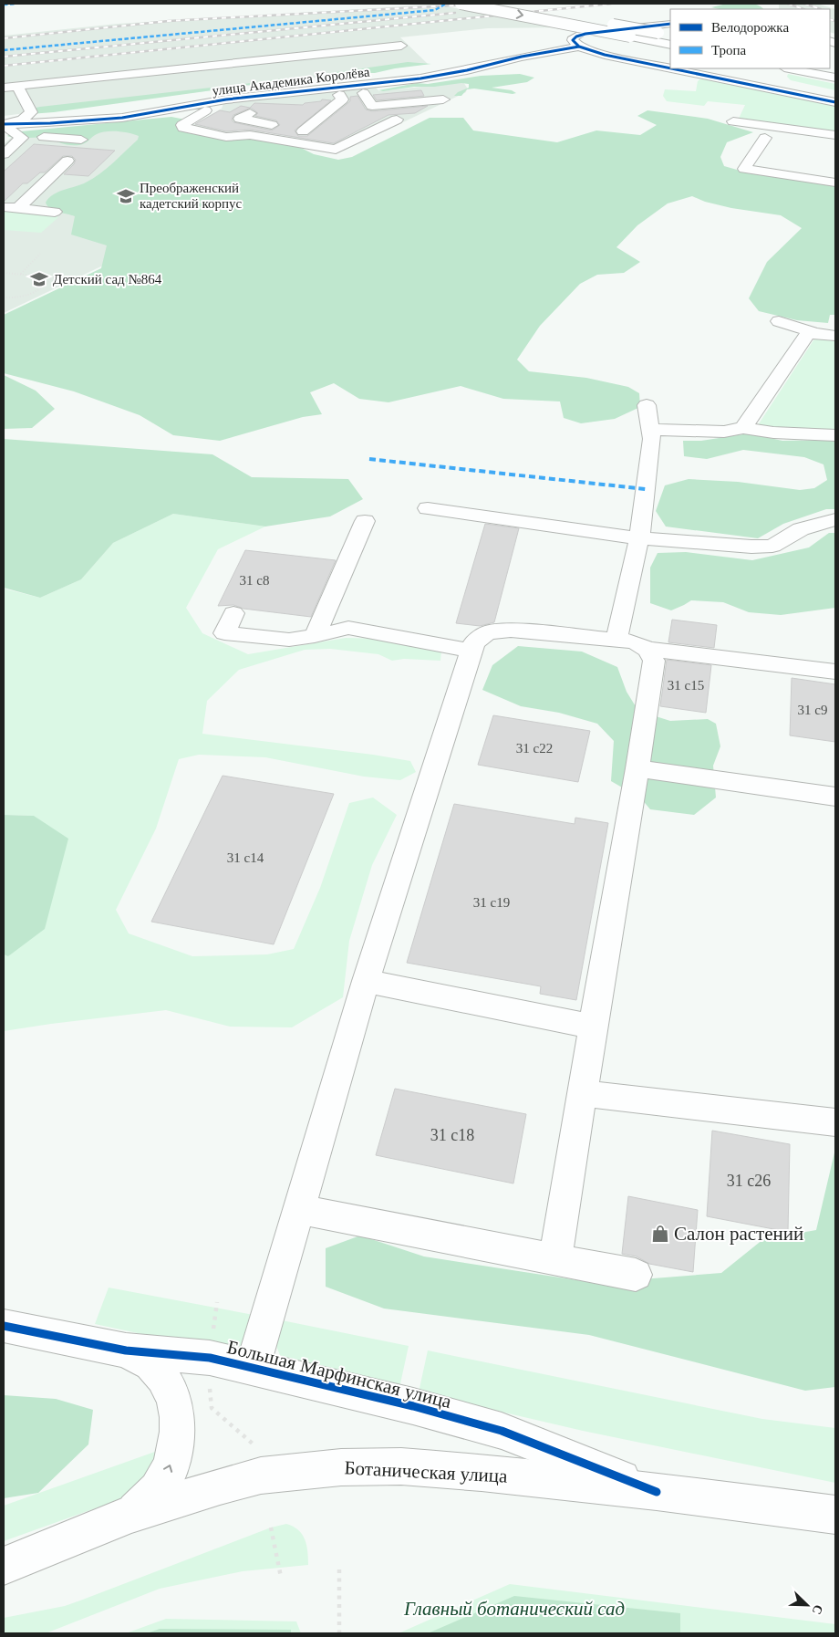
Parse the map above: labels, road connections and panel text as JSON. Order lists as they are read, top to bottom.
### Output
{
  "streets": {
    "street": ["улица Академика Королёва", "Большая Марфинская улица", "Ботаническая улица"]
  },
  "crossings": [
    ["Большая Марфинская улица", "Ботаническая улица"]
  ],
  "parks": ["Главный ботанический сад"],
  "places": {
    "school or university": ["Преображенский кадетский корпус", "Детский сад №864"],
    "shop": ["Салон растений"]
  },
  "house_numbers": [
    "31 с8",
    "31 с15",
    "31 с9",
    "31 с22",
    "31 с14",
    "31 с19",
    "31 с18",
    "31 с26"
  ],
  "legend": ["Велодорожка", "Тропа"],
  "north": "bottom right"
}
